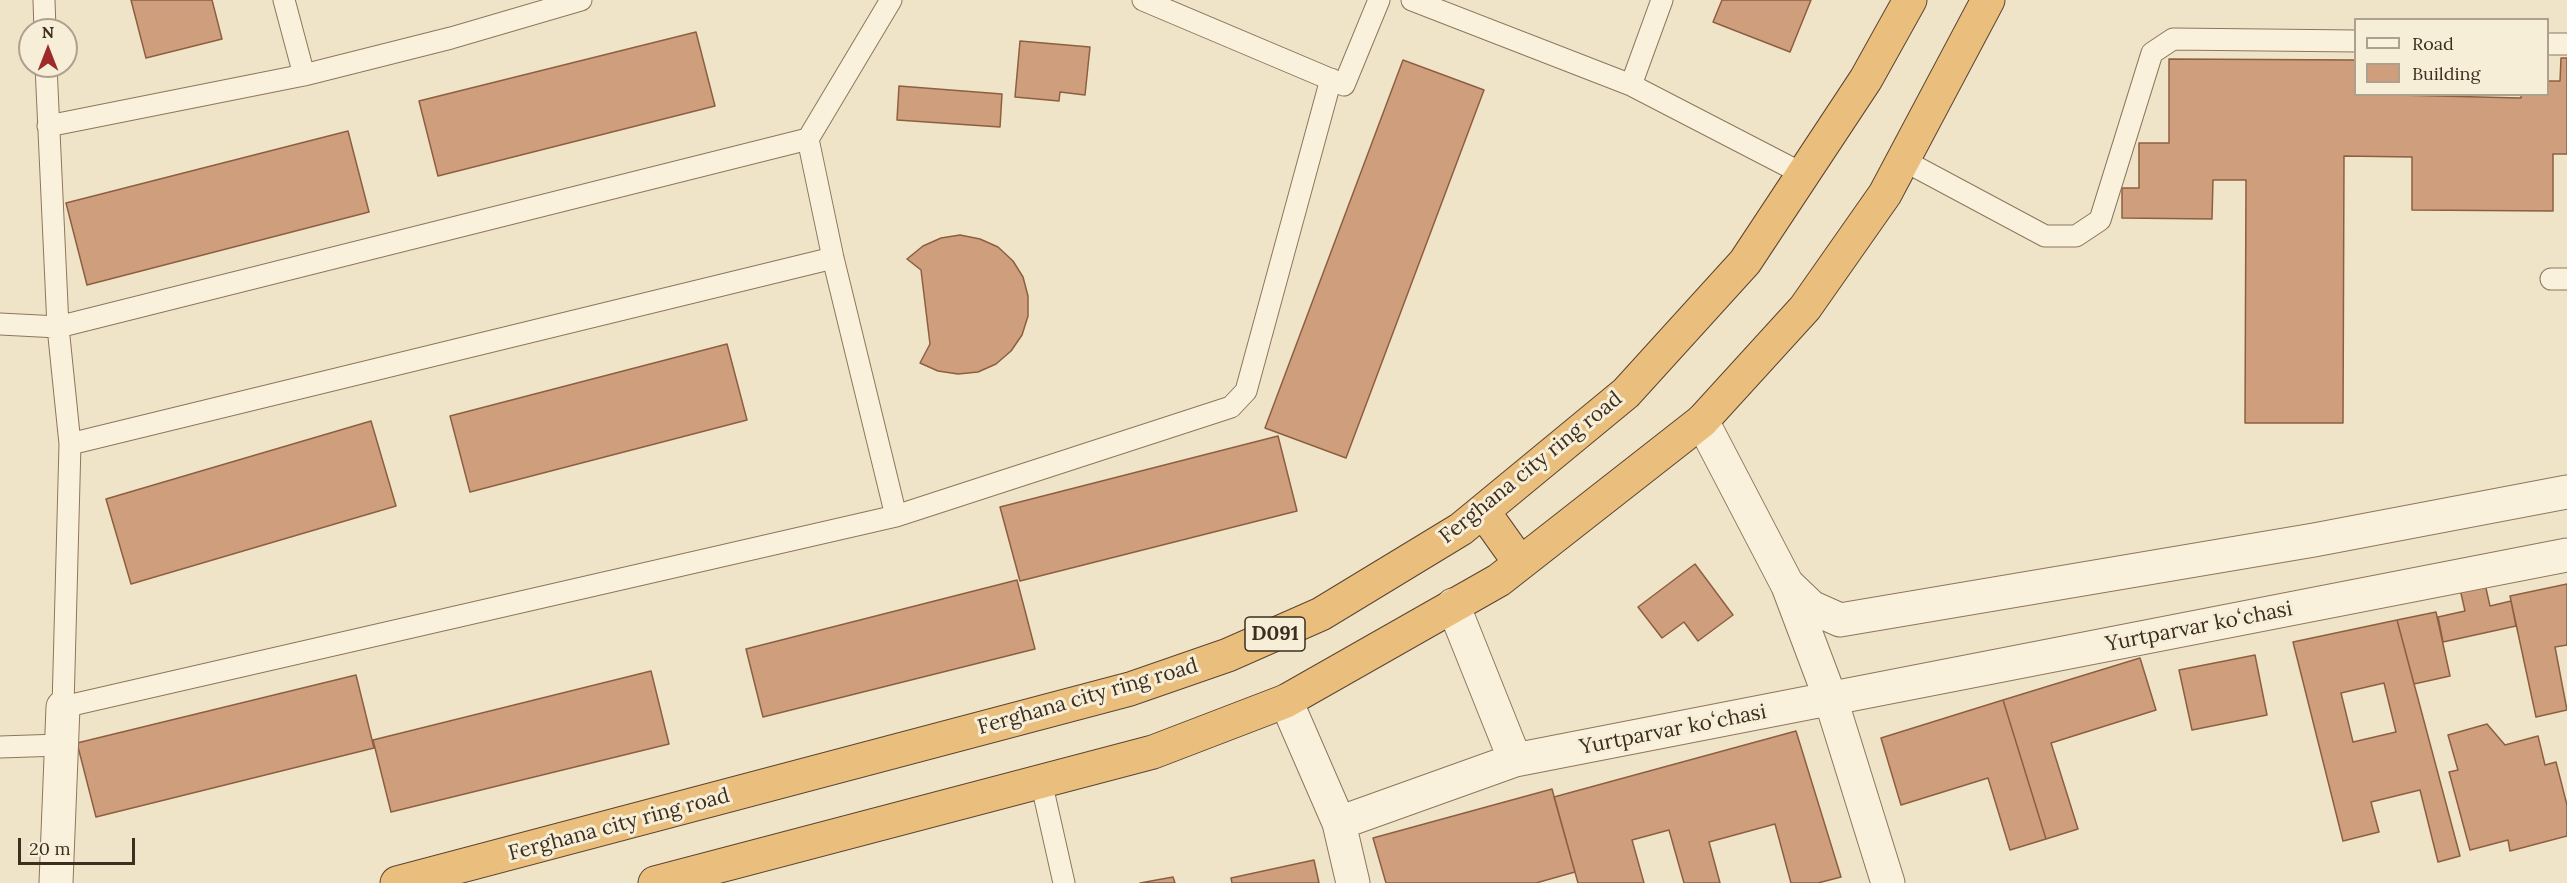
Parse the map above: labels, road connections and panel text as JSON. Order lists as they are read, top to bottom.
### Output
{
  "streets": {
    "highway": ["Ferghana city ring road", "D091"],
    "street": ["Yurtparvar koʻchasi"]
  },
  "legend": ["Road", "Building"],
  "scale_bar": "20 m",
  "north": "top"
}
